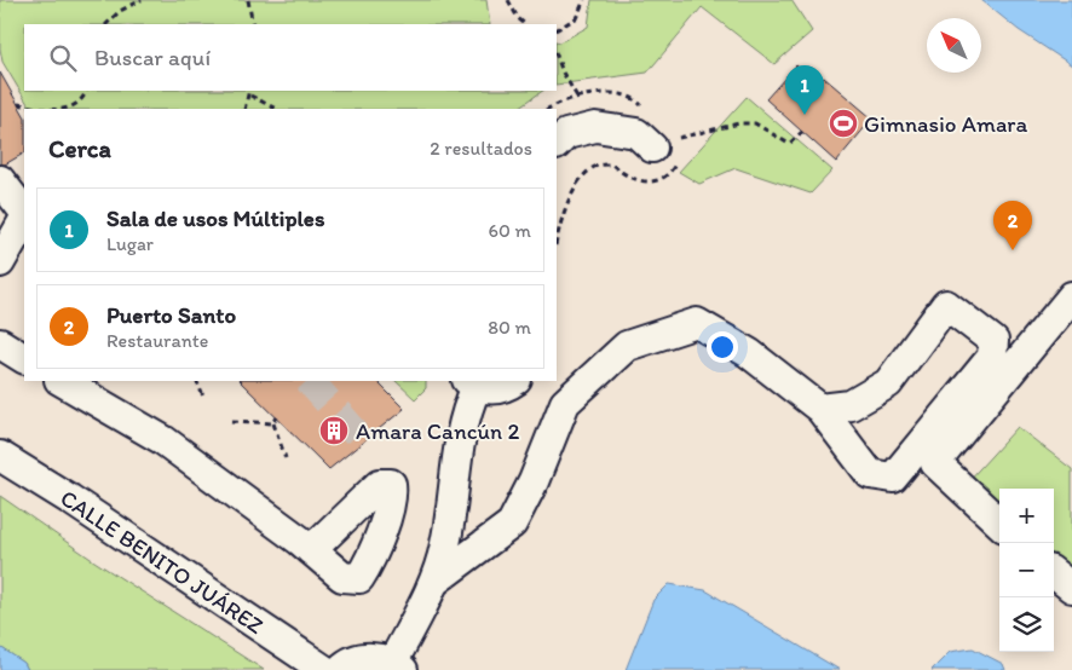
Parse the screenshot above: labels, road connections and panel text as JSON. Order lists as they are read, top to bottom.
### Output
{
  "streets": {
    "street": ["CALLE BENITO JUÁREZ"]
  },
  "places": {
    "sports": ["Gimnasio Amara"],
    "building": ["Amara Cancún 2"]
  },
  "north": "top left",
  "page": {
    "search": "Buscar aquí",
    "pins": ["1", "2"],
    "heading": ["Cerca", "2 resultados"],
    "list": [
      {
        "mark": "1",
        "name": "Sala de usos Múltiples",
        "note": "Lugar",
        "value": "60 m"
      },
      {
        "mark": "2",
        "name": "Puerto Santo",
        "note": "Restaurante",
        "value": "80 m"
      }
    ],
    "map_buttons": ["+", "−"]
  }
}
